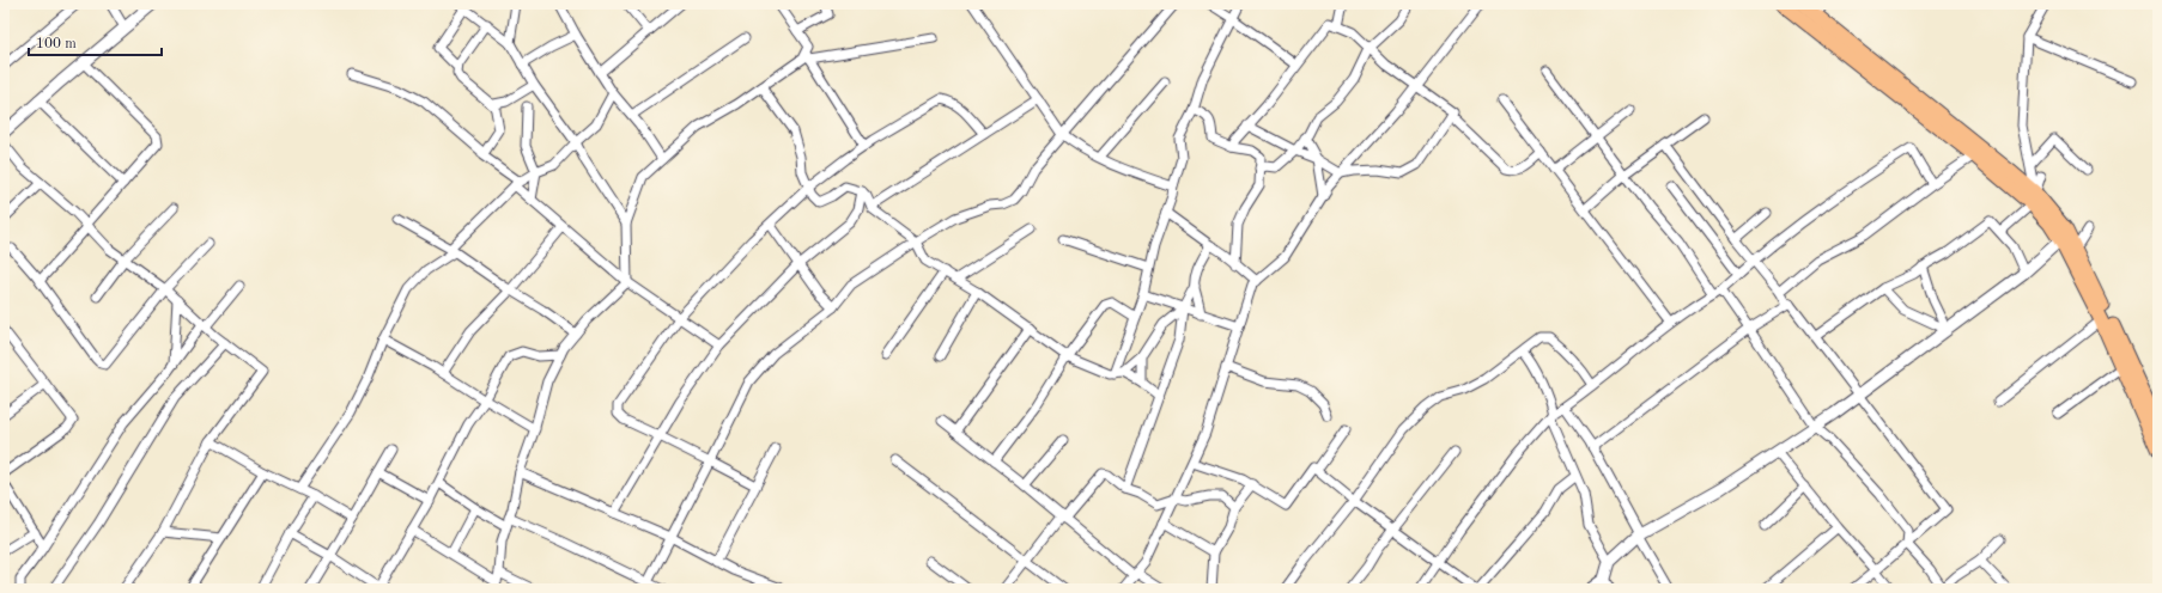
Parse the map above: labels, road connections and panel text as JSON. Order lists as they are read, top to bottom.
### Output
{
  "scale_bar": "100 m"
}
